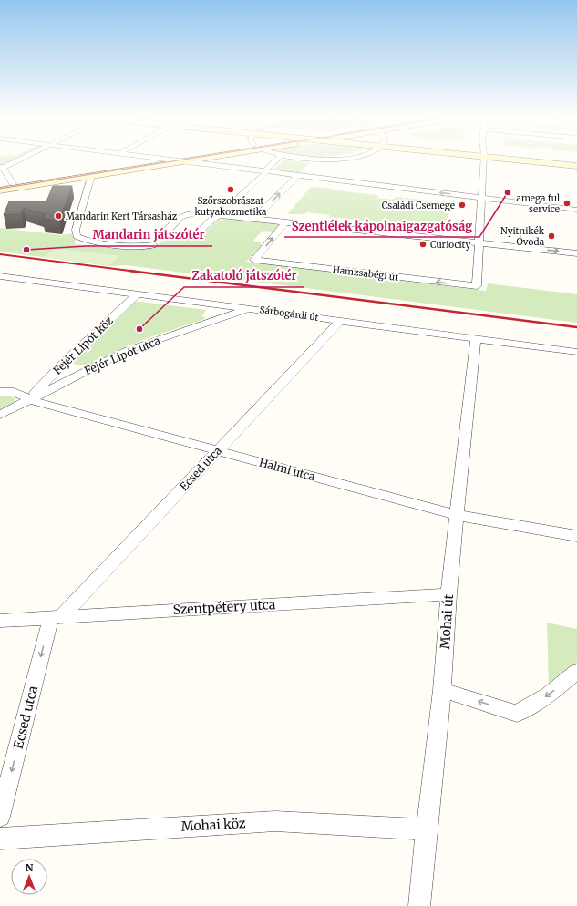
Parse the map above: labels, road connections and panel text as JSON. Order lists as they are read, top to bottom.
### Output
{
  "streets": {
    "street": [
      "Hamzsabégi út",
      "Sárbogárdi út",
      "Fejér Lipót köz",
      "Fejér Lipót utca",
      "Ecsed utca",
      "Halmi utca",
      "Szentpétery utca",
      "Mohai út",
      "Mohai köz"
    ]
  },
  "crossings": [
    ["Sárbogárdi út", "Fejér Lipót köz"],
    ["Sárbogárdi út", "Fejér Lipót utca"],
    ["Sárbogárdi út", "Ecsed utca"],
    ["Sárbogárdi út", "Mohai út"],
    ["Fejér Lipót köz", "Fejér Lipót utca"],
    ["Fejér Lipót köz", "Halmi utca"],
    ["Fejér Lipót utca", "Halmi utca"],
    ["Ecsed utca", "Halmi utca"],
    ["Ecsed utca", "Szentpétery utca"],
    ["Halmi utca", "Mohai út"],
    ["Szentpétery utca", "Mohai út"],
    ["Mohai út", "Mohai köz"]
  ],
  "places": [
    "Szőrszobrászat kutyakozmetika",
    "Szentlélek kápolnaigazgatóság",
    "amega ful service",
    "Családi Csemege",
    "Mandarin Kert Társasház",
    "Nyitnikék Óvoda",
    "Curiocity",
    "Mandarin játszótér",
    "Zakatoló játszótér"
  ],
  "north": "top"
}
